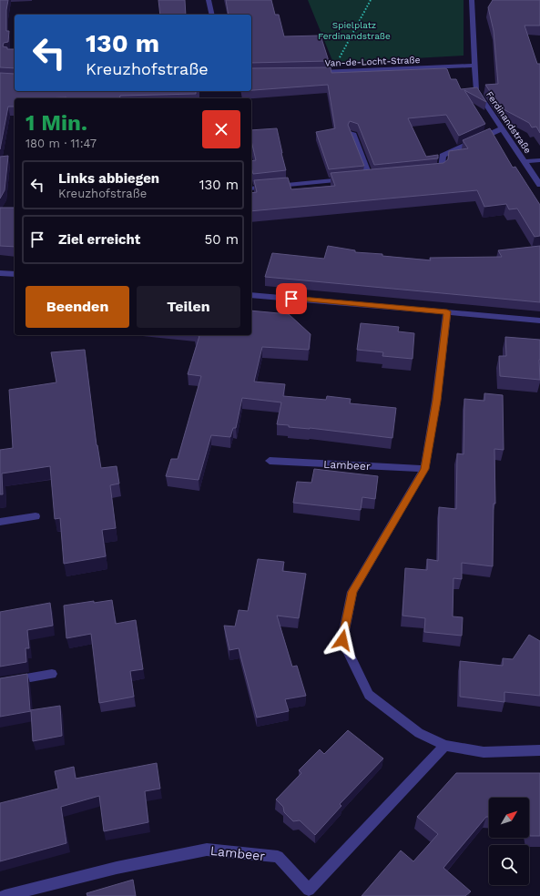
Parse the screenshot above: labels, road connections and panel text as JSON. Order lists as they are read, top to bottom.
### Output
{
  "streets": {
    "street": ["Van-de-Locht-Straße", "Ferdinandstraße", "Lambeer"]
  },
  "crossings": [
    ["Van-de-Locht-Straße", "Ferdinandstraße"]
  ],
  "parks": ["Spielplatz Ferdinandstraße"],
  "north": "top right",
  "page": {
    "turn": ["130 m", "Kreuzhofstraße"],
    "heading": ["1 Min.", "180 m · 11:47"],
    "list": [
      {
        "name": "Links abbiegen",
        "note": "Kreuzhofstraße",
        "value": "130 m"
      },
      {
        "name": "Ziel erreicht",
        "value": "50 m"
      }
    ],
    "buttons": ["Beenden", "Teilen"]
  }
}
